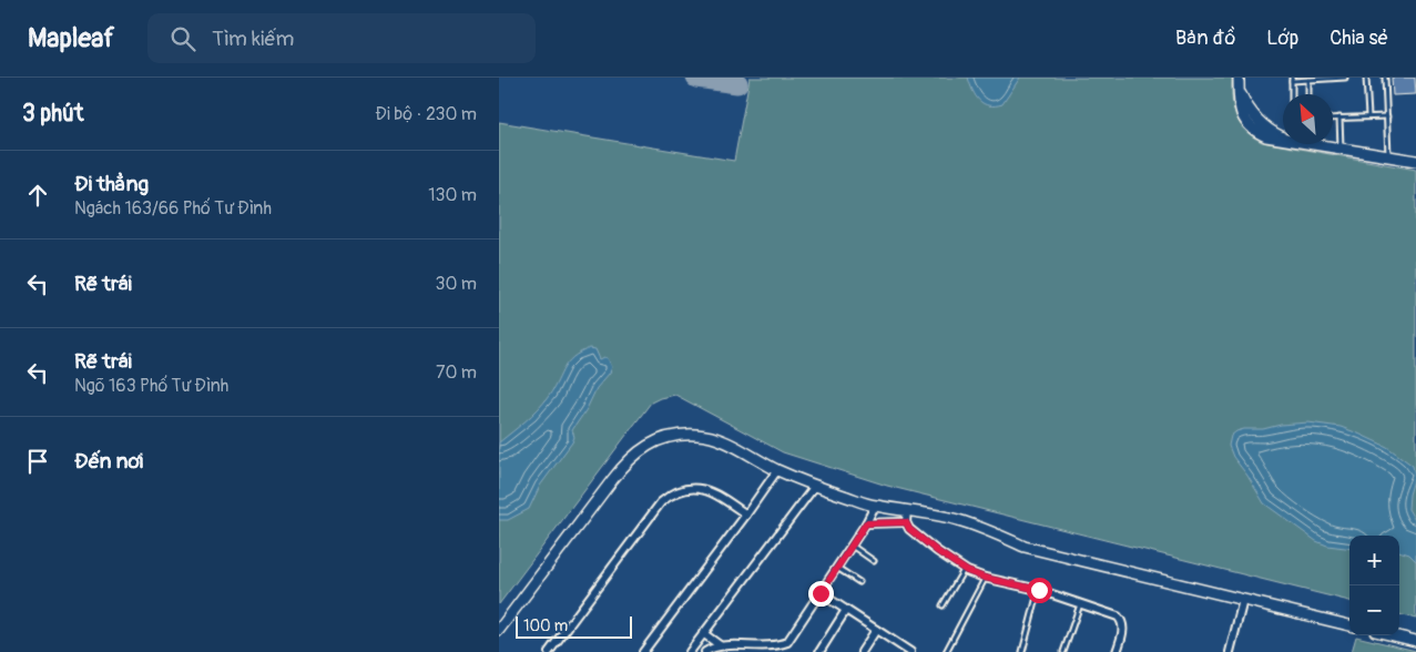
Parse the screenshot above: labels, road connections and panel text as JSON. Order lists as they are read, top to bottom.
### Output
{
  "scale_bar": "100 m",
  "north": "top left",
  "page": {
    "header": "Mapleaf",
    "search": "Tìm kiếm",
    "nav": ["Bản đồ", "Lớp", "Chia sẻ"],
    "heading": ["3 phút", "Đi bộ · 230 m"],
    "list": [
      ["Đi thẳng", "Ngách 163/66 Phố Tư Đình", "130 m"],
      ["Rẽ trái", "30 m"],
      ["Rẽ trái", "Ngõ 163 Phố Tư Đình", "70 m"],
      "Đến nơi"
    ],
    "map_buttons": ["+", "−"],
    "scale": "100 m"
  }
}
